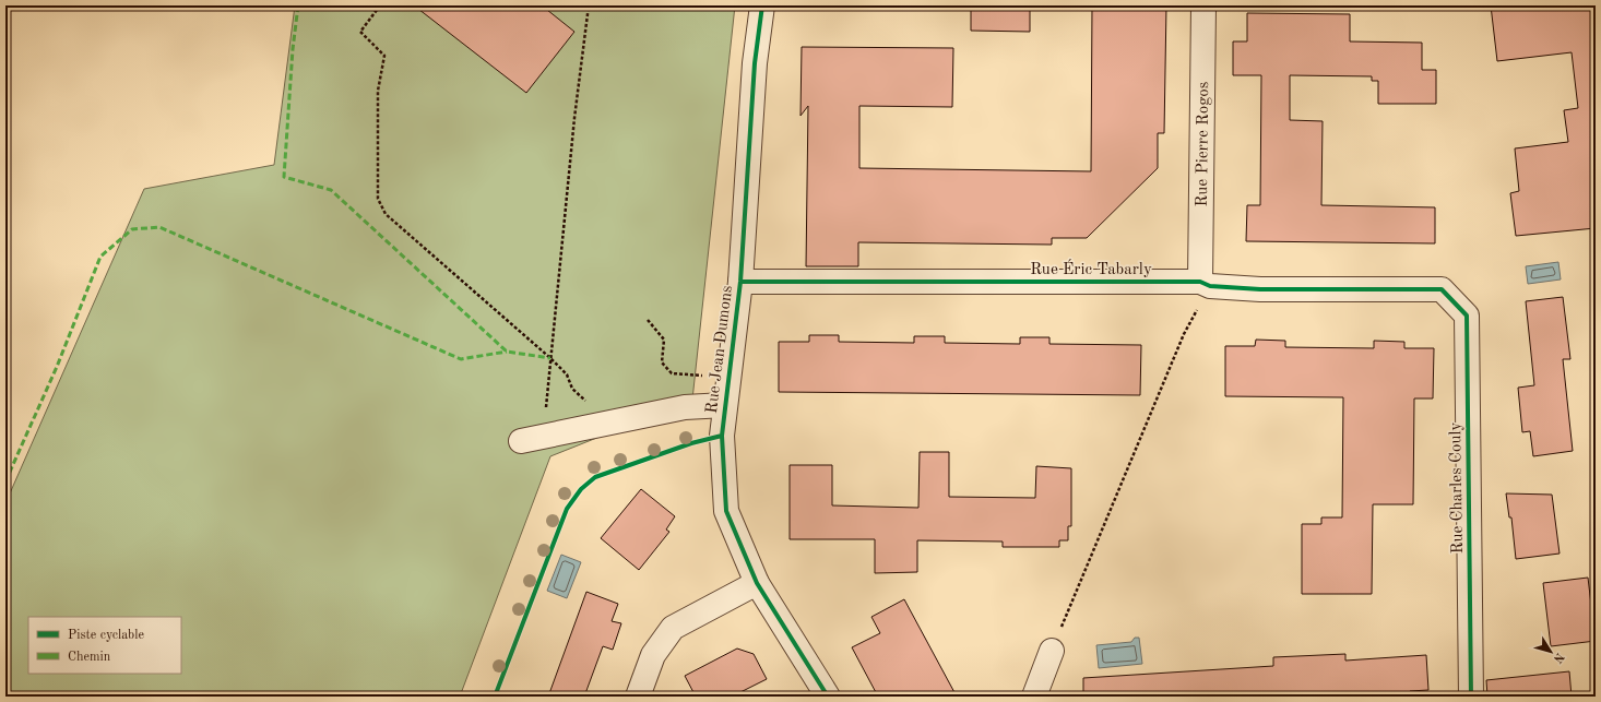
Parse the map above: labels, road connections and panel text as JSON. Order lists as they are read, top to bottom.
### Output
{
  "streets": {
    "street": [
      "Rue Pierre Rogos",
      "Rue Éric Tabarly",
      "Rue Jean Dumons",
      "Rue Charles Couly"
    ]
  },
  "crossings": [
    ["Rue Pierre Rogos", "Rue Éric Tabarly"],
    ["Rue Éric Tabarly", "Rue Jean Dumons"],
    ["Rue Éric Tabarly", "Rue Charles Couly"]
  ],
  "legend": ["Piste cyclable", "Chemin"],
  "north": "bottom right"
}
